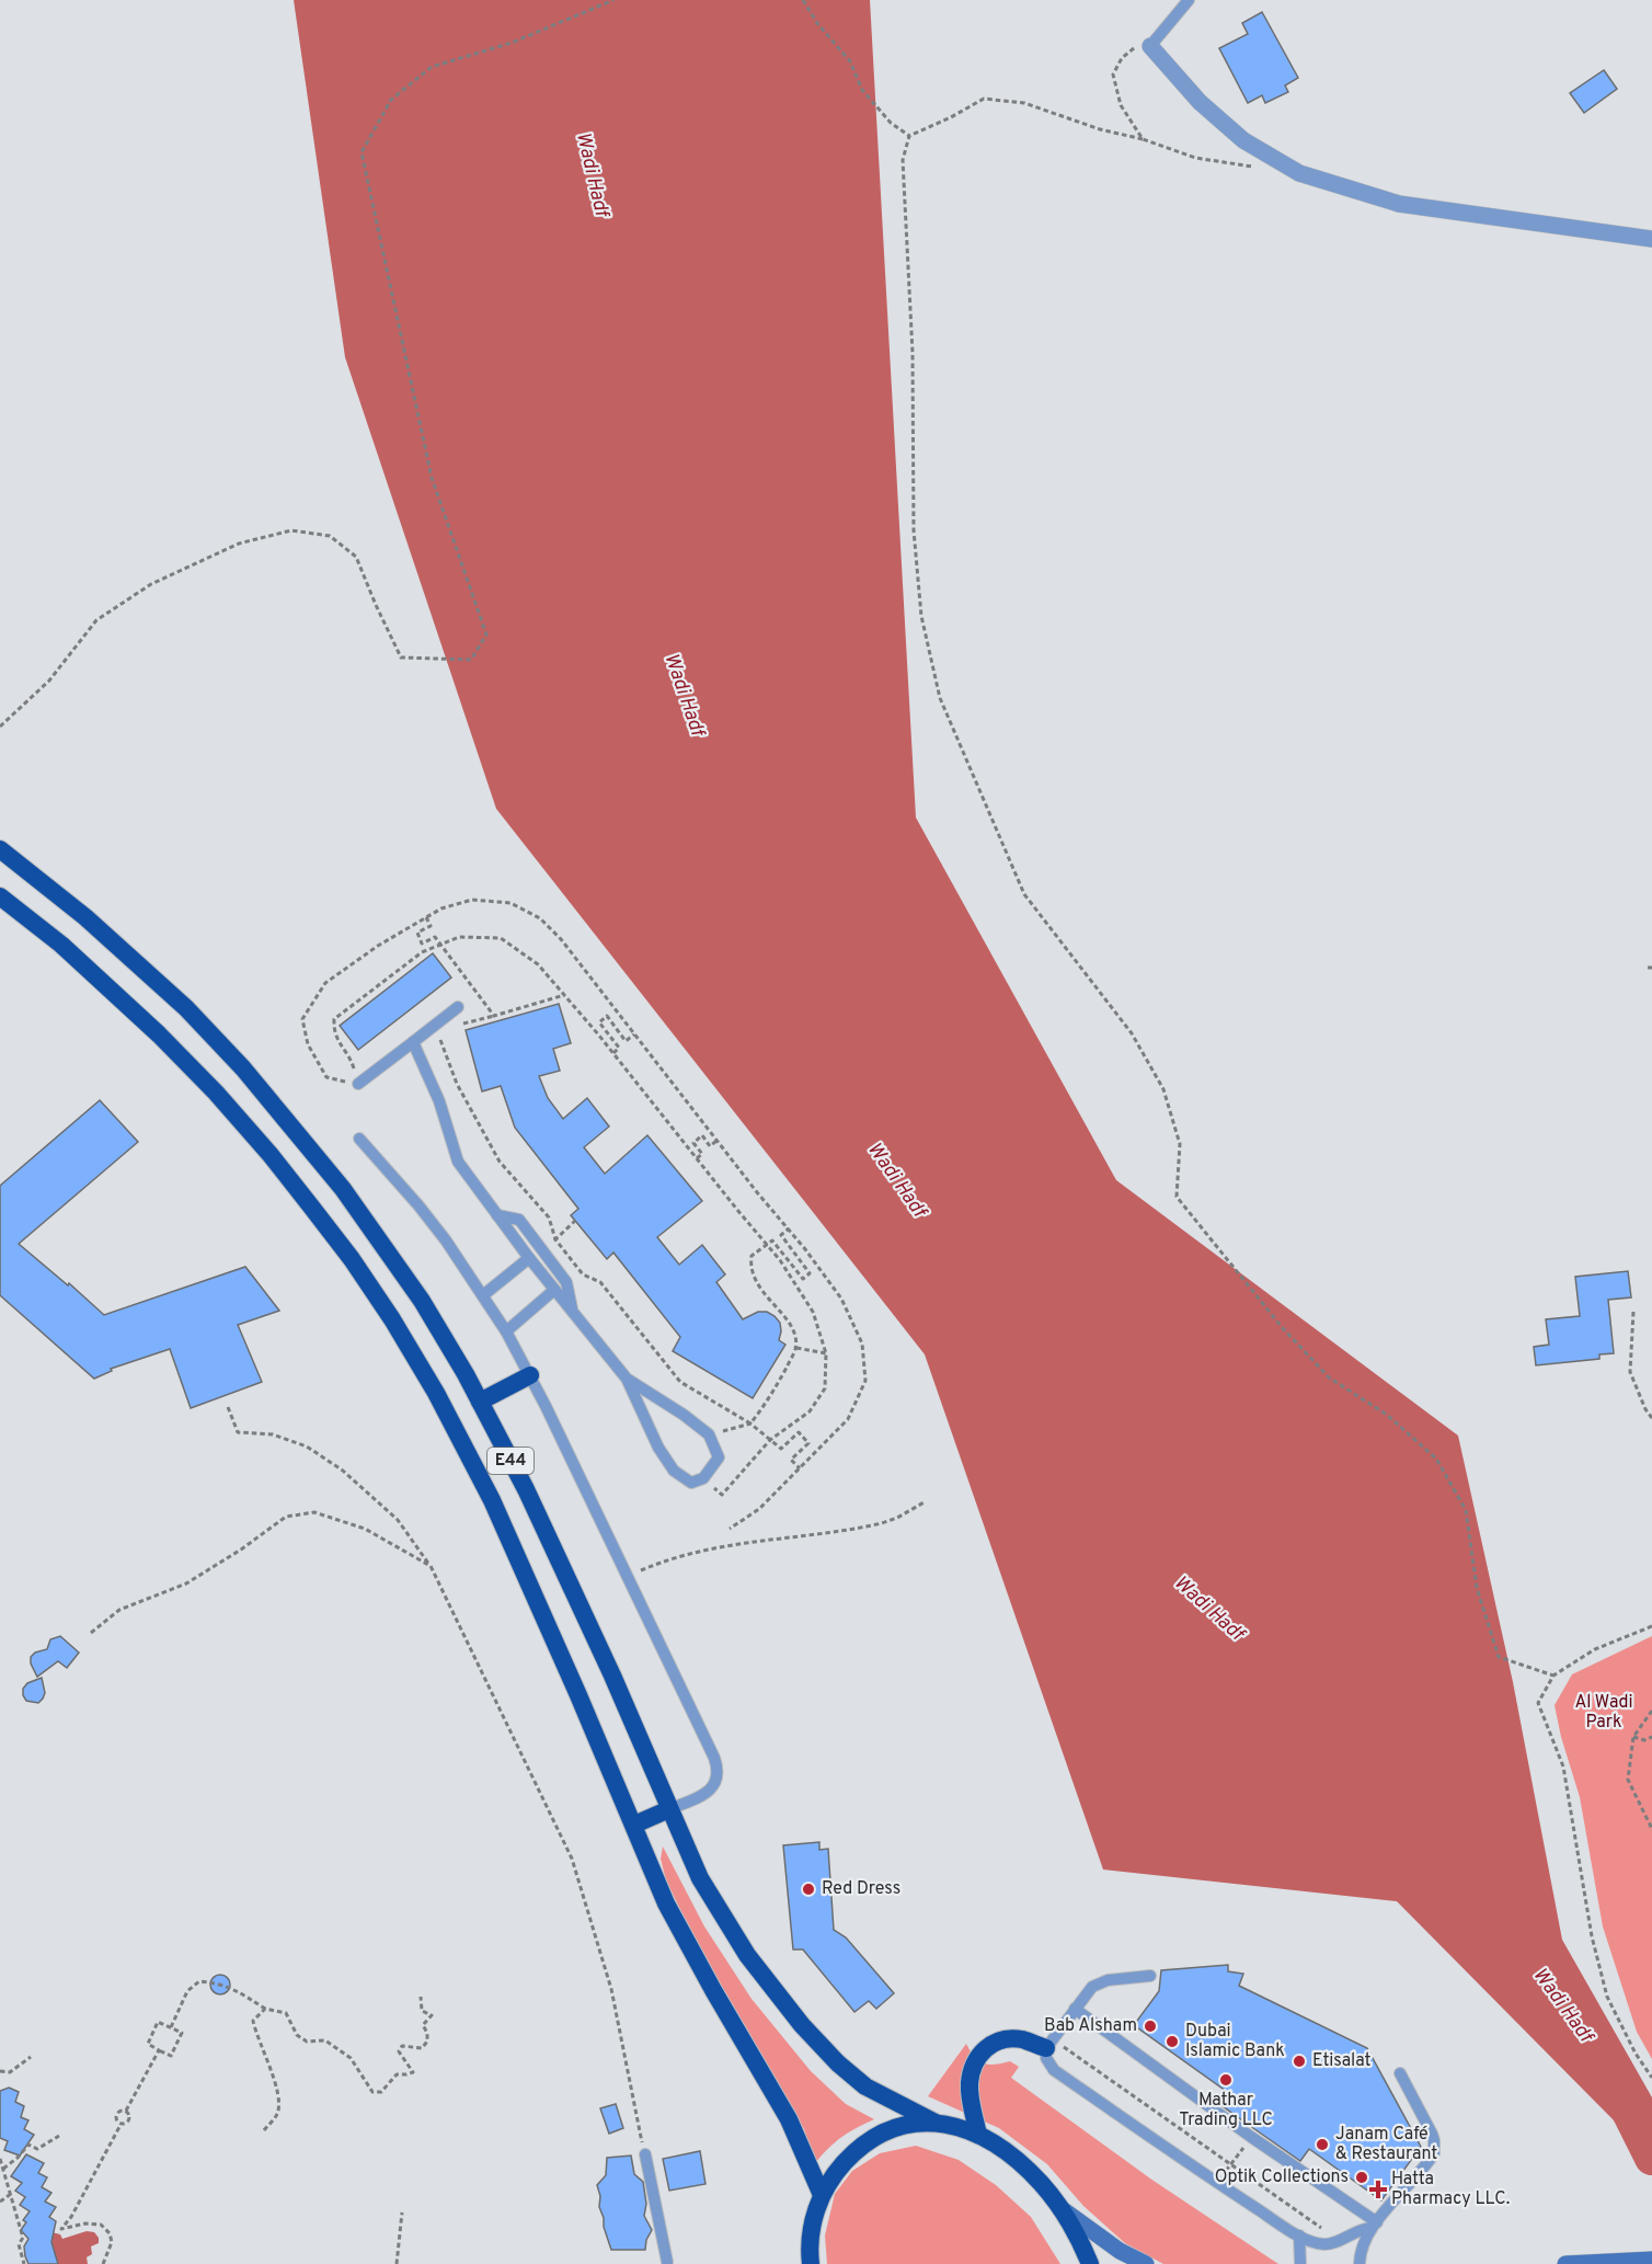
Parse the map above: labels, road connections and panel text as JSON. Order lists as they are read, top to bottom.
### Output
{
  "streets": {
    "highway": ["E44"]
  },
  "water": ["Wadi Hadf"],
  "parks": ["Al Wadi Park"],
  "places": {
    "other": [
      "Red Dress",
      "Bab Alsham",
      "Dubai Islamic Bank",
      "Etisalat",
      "Mathar Trading LLC",
      "Janam Café & Restaurant",
      "Optik Collections"
    ],
    "health": ["Hatta Pharmacy LLC."]
  }
}
